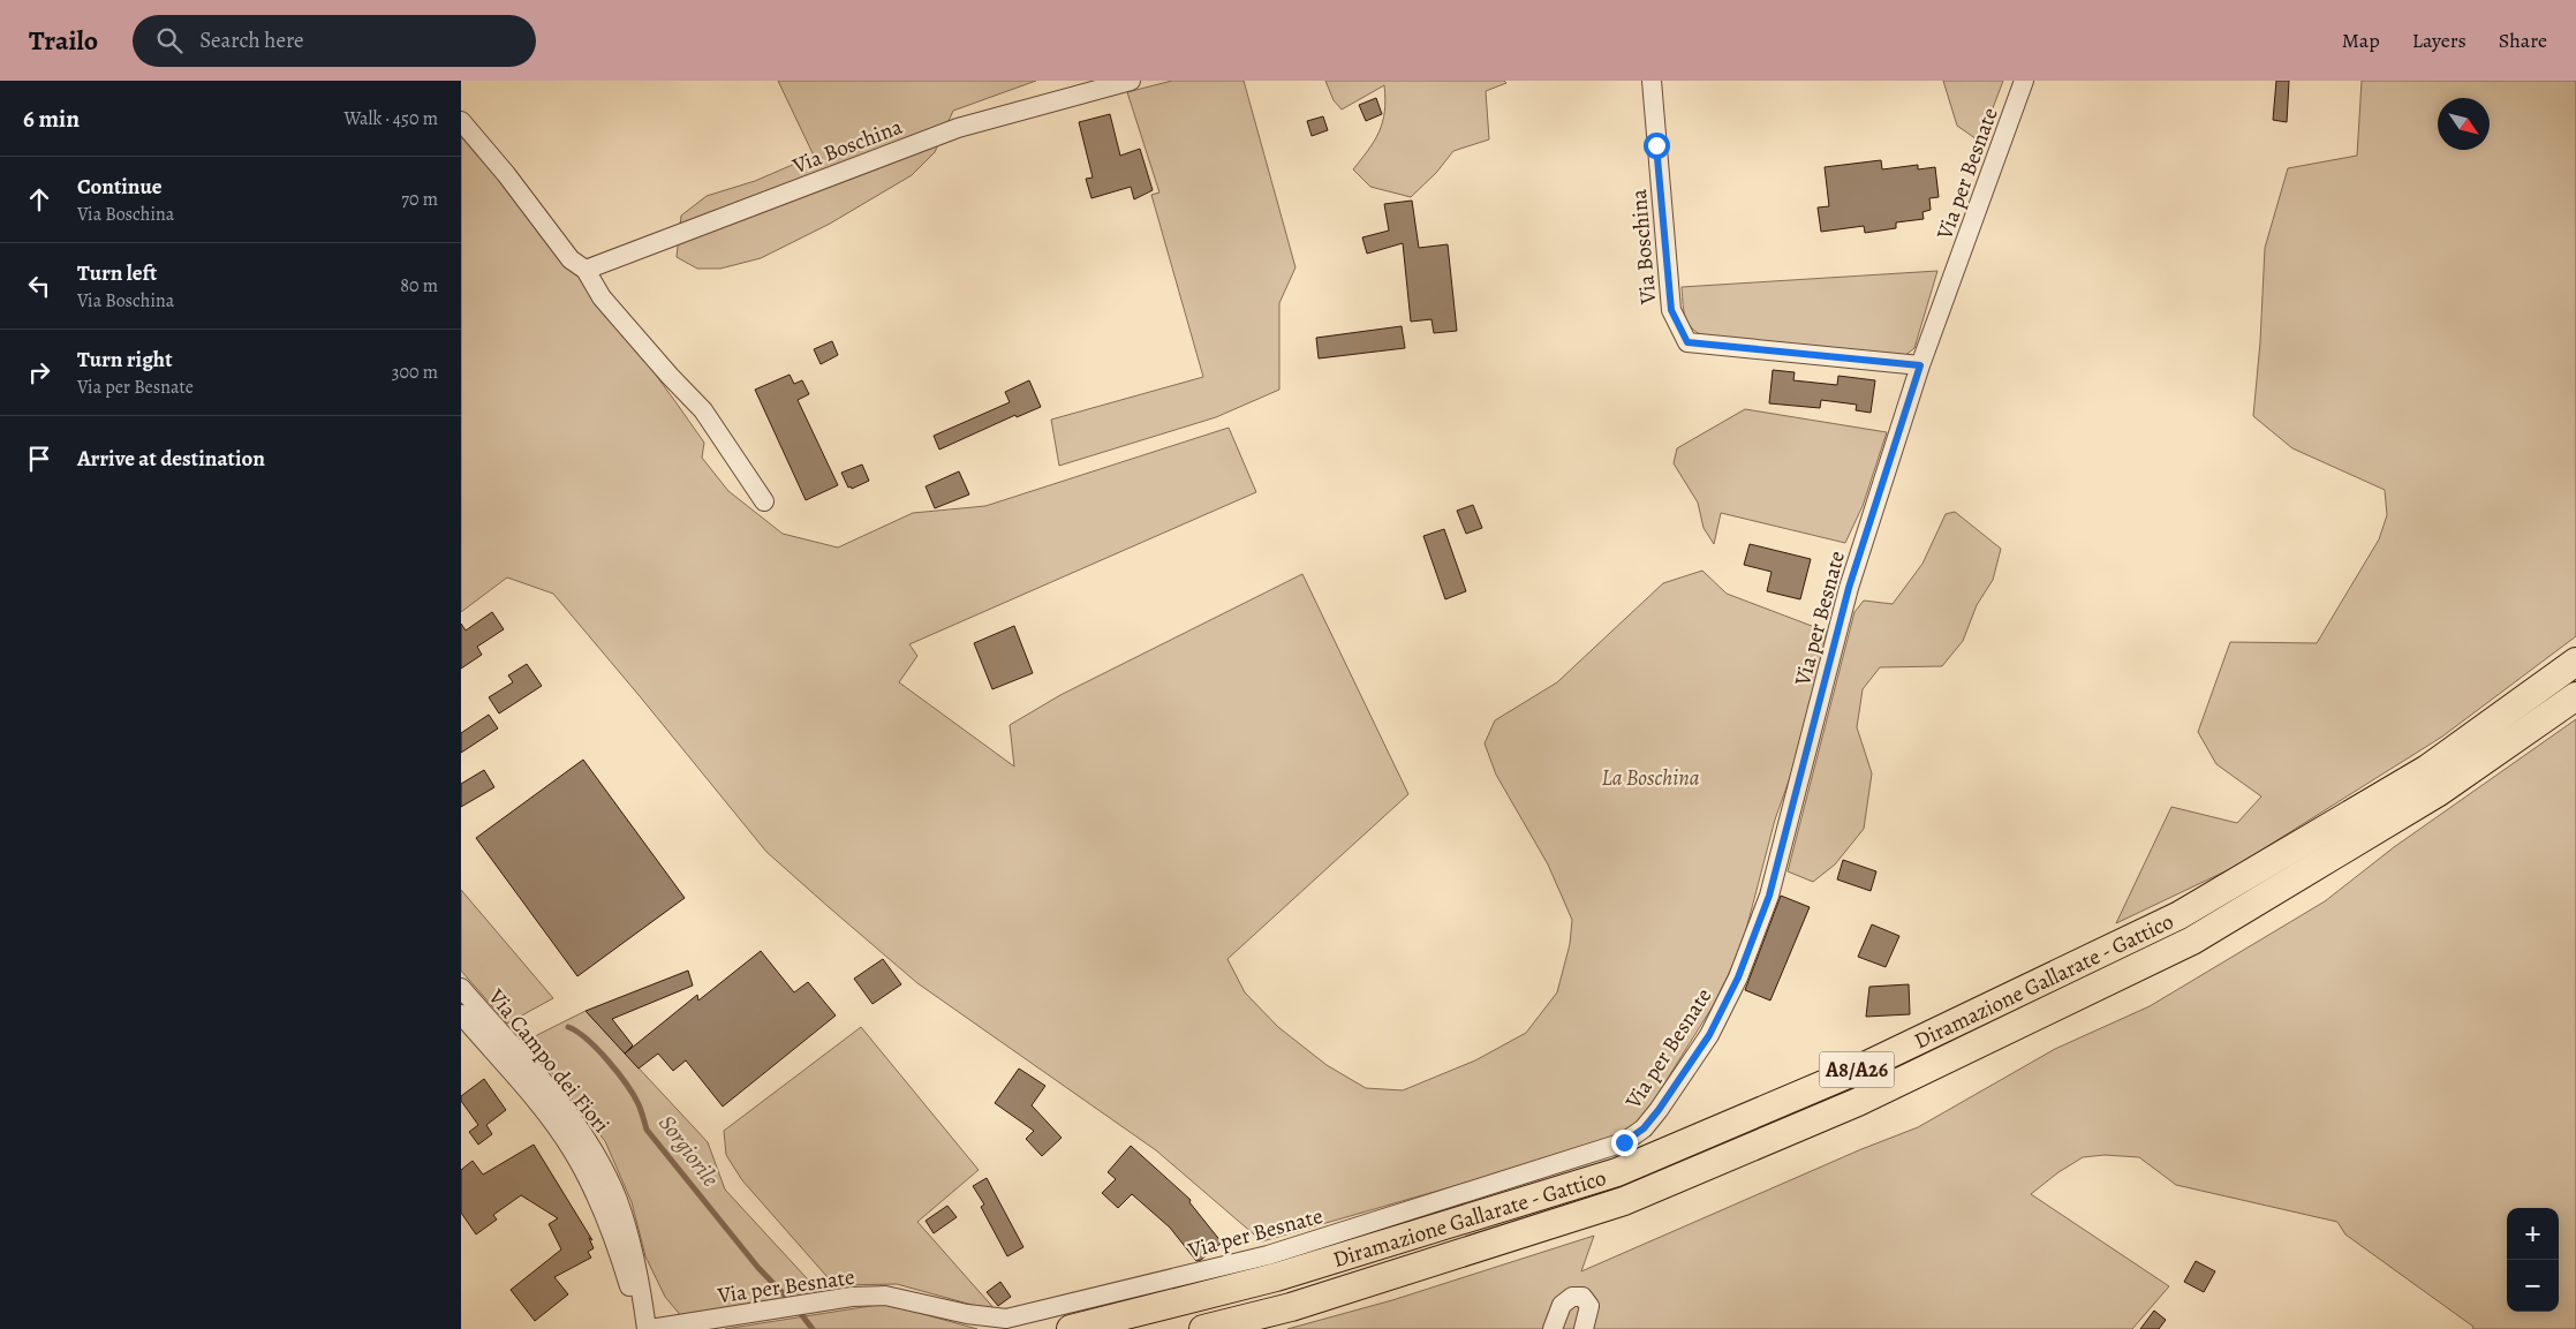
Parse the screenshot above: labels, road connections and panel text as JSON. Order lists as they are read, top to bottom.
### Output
{
  "streets": {
    "highway": ["Diramazione Gallarate - Gattico", "A8/A26"],
    "street": ["Via Boschina", "Via per Besnate", "Via Campo dei Fiori"]
  },
  "crossings": [
    ["Via Boschina", "Via per Besnate"],
    ["Via per Besnate", "Via Campo dei Fiori"]
  ],
  "water": ["Sorgiorile"],
  "parks": ["La Boschina"],
  "north": "bottom right",
  "page": {
    "header": "Trailo",
    "search": "Search here",
    "nav": ["Map", "Layers", "Share"],
    "heading": ["6 min", "Walk · 450 m"],
    "list": [
      ["Continue", "Via Boschina", "70 m"],
      ["Turn left", "Via Boschina", "80 m"],
      ["Turn right", "Via per Besnate", "300 m"],
      "Arrive at destination"
    ],
    "map_buttons": ["+", "−"]
  }
}
